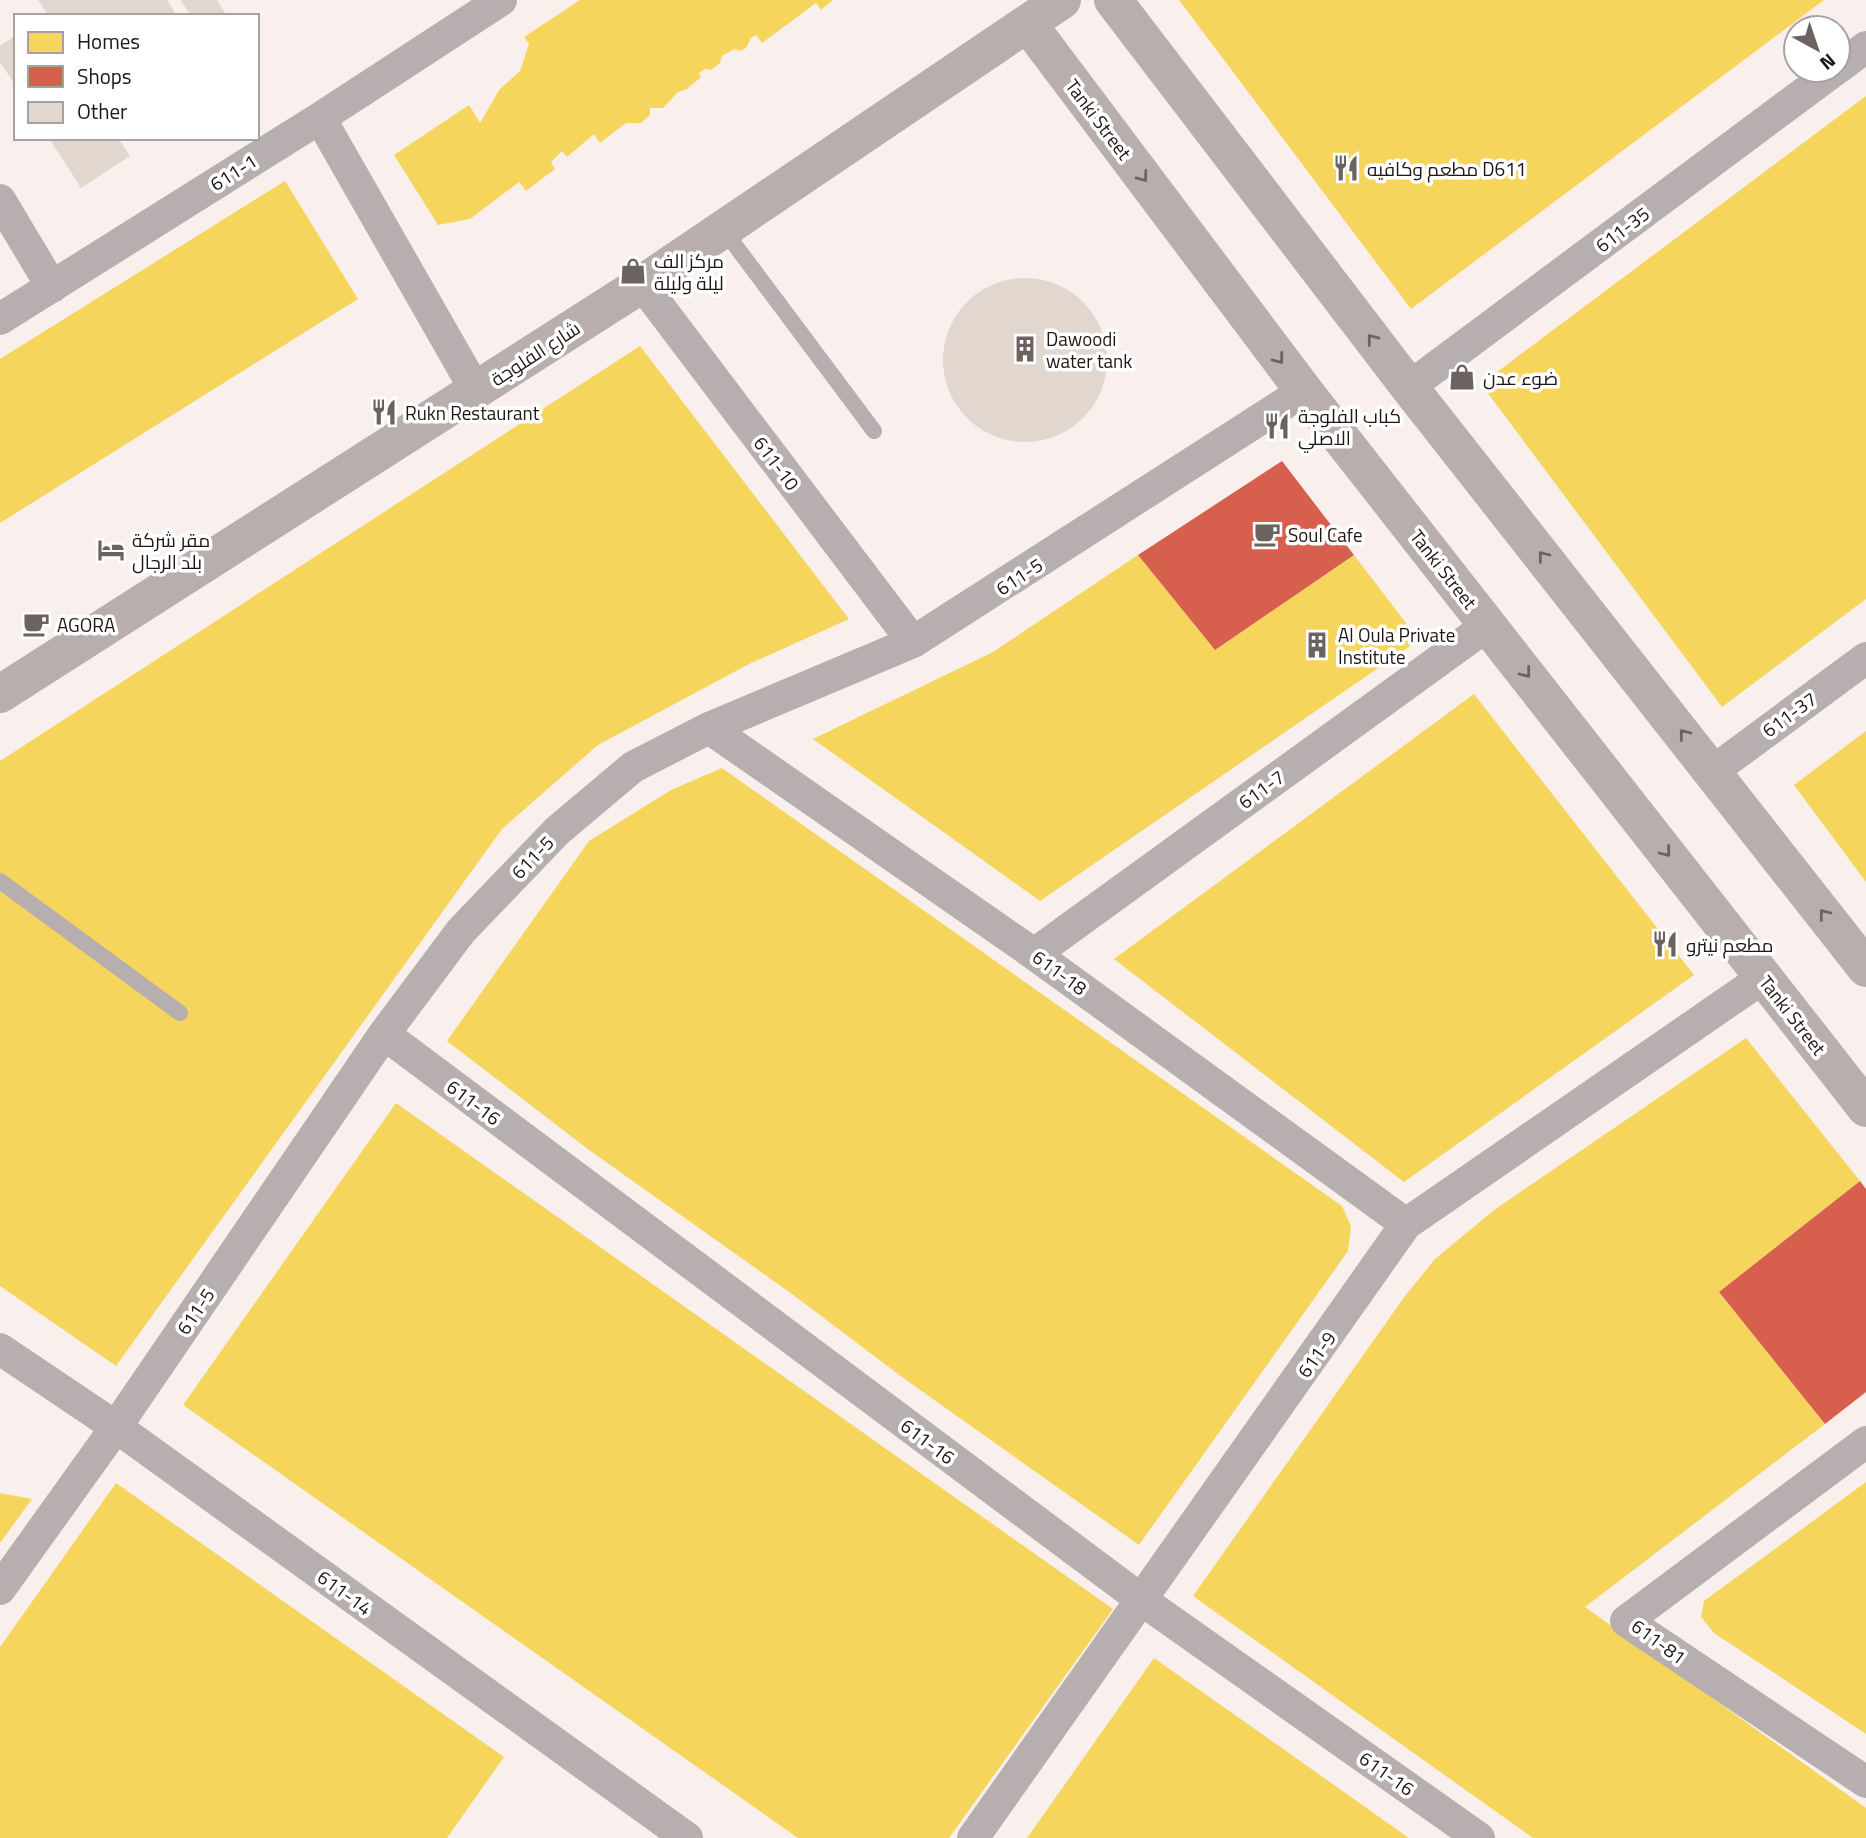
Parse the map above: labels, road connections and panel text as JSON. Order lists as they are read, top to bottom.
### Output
{
  "streets": {
    "street": [
      "Tanki Street",
      "611-1",
      "611-35",
      "شارع الفلوجة",
      "611-10",
      "611-5",
      "611-37",
      "611-7",
      "611-18",
      "611-16",
      "611-9",
      "611-14",
      "611-81"
    ]
  },
  "crossings": [
    ["Tanki Street", "شارع الفلوجة"],
    ["Tanki Street", "611-5"],
    ["Tanki Street", "611-7"],
    ["Tanki Street", "611-9"],
    ["شارع الفلوجة", "611-10"],
    ["611-10", "611-5"],
    ["611-5", "611-18"],
    ["611-5", "611-16"],
    ["611-5", "611-14"],
    ["611-7", "611-18"],
    ["611-18", "611-9"],
    ["611-16", "611-9"]
  ],
  "places": {
    "restaurant": [
      "مطعم وكافيه D611",
      "Rukn Restaurant",
      "كباب الفلوجة الاصلي",
      "مطعم نيترو"
    ],
    "shop": ["مركز الف ليلة وليلة", "ضوء عدن"],
    "building": ["Dawoodi water tank", "Al Oula Private Institute"],
    "cafe": ["Soul Cafe", "AGORA"],
    "hotel": ["مقر شركة بلد الرجال"]
  },
  "legend": ["Homes", "Shops", "Other"],
  "north": "bottom right"
}
